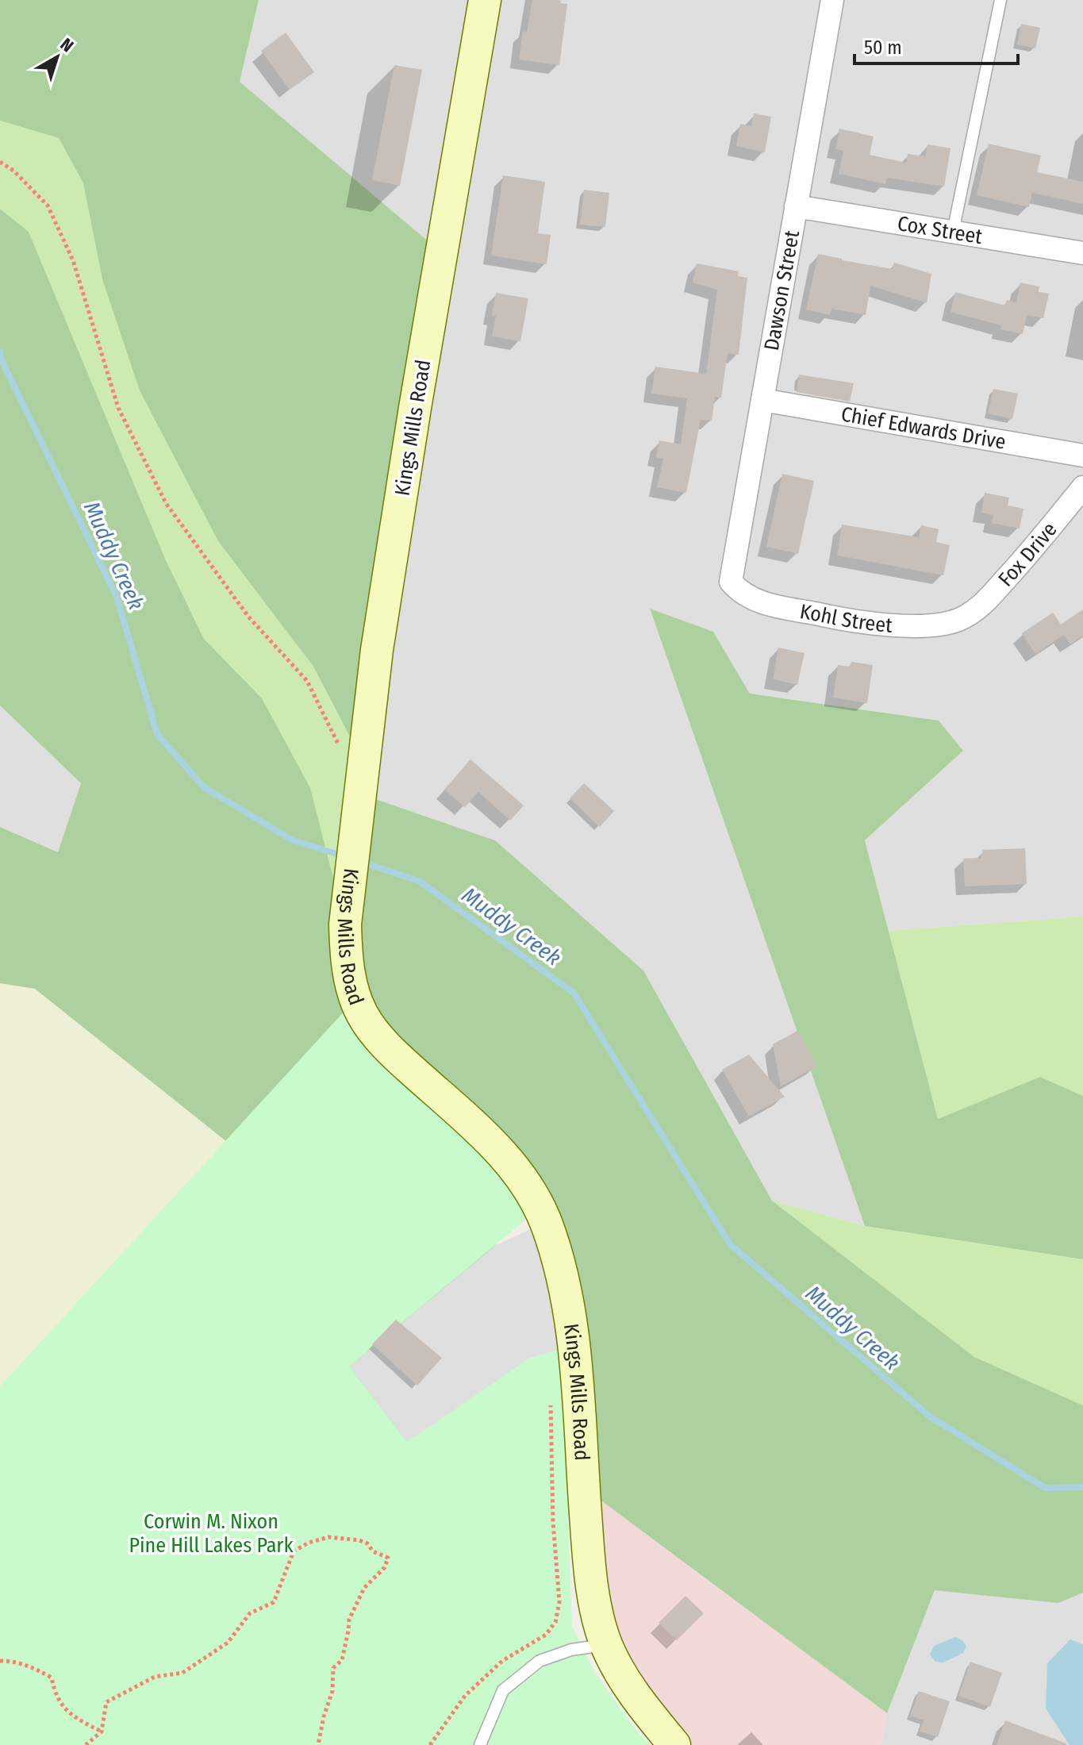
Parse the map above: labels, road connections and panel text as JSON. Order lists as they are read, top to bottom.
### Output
{
  "streets": {
    "street": [
      "Cox Street",
      "Dawson Street",
      "Kings Mills Road",
      "Chief Edwards Drive",
      "Fox Drive",
      "Kohl Street"
    ]
  },
  "crossings": [
    ["Cox Street", "Dawson Street"],
    ["Dawson Street", "Chief Edwards Drive"],
    ["Dawson Street", "Kohl Street"],
    ["Fox Drive", "Kohl Street"]
  ],
  "water": ["Muddy Creek"],
  "parks": ["Corwin M. Nixon Pine Hill Lakes Park"],
  "scale_bar": "50 m",
  "north": "top right"
}
